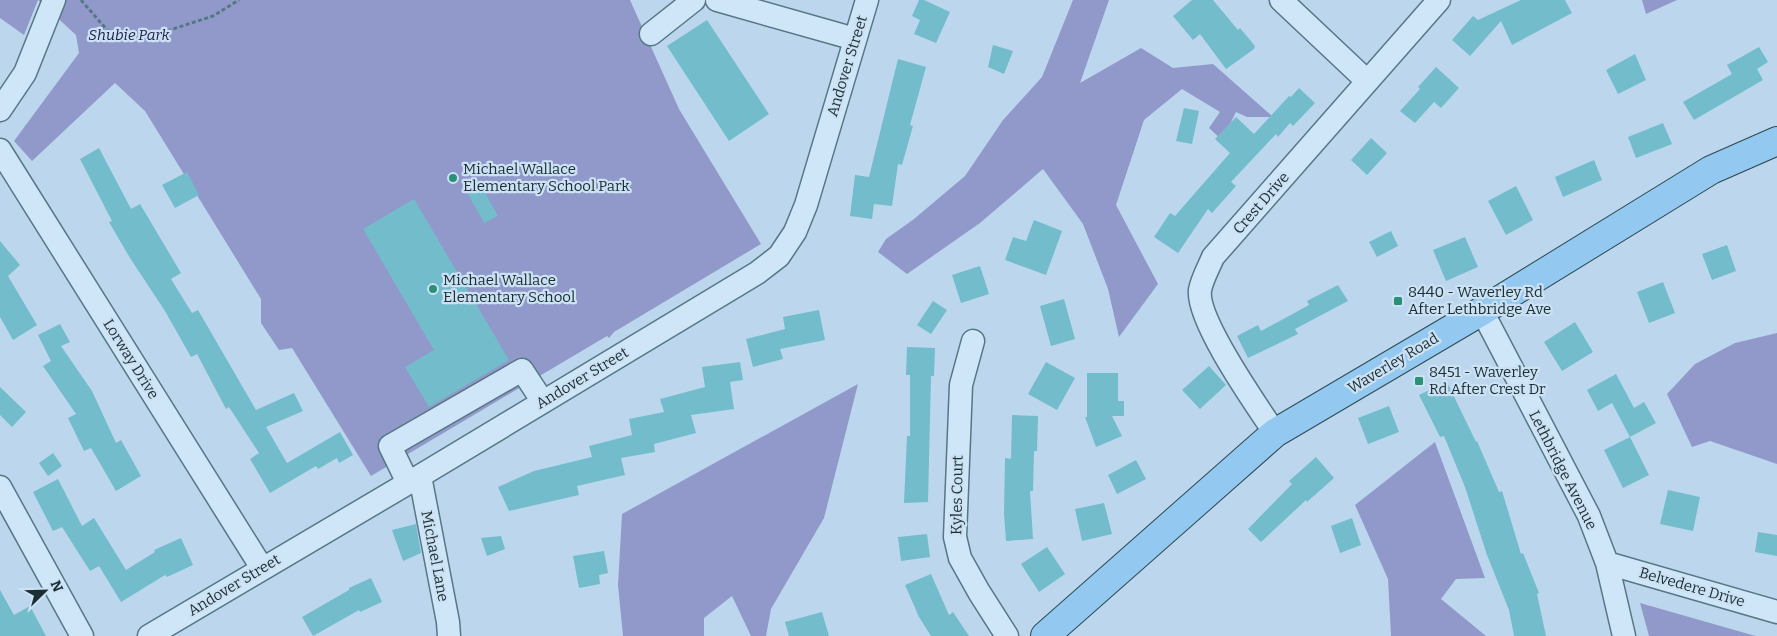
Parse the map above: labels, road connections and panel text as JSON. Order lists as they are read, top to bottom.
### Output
{
  "streets": {
    "main road": ["Waverley Road"],
    "street": [
      "Andover Street",
      "Crest Drive",
      "Lorway Drive",
      "Lethbridge Avenue",
      "Kyles Court",
      "Michael Lane",
      "Belvedere Drive"
    ]
  },
  "crossings": [
    ["Andover Street", "Lorway Drive"],
    ["Andover Street", "Michael Lane"],
    ["Crest Drive", "Waverley Road"],
    ["Waverley Road", "Lethbridge Avenue"],
    ["Lethbridge Avenue", "Belvedere Drive"]
  ],
  "parks": ["Shubie Park"],
  "places": {
    "other": ["Michael Wallace Elementary School Park", "Michael Wallace Elementary School"],
    "transit": ["8440 - Waverley Rd After Lethbridge Ave", "8451 - Waverley Rd After Crest Dr"]
  },
  "north": "top right"
}
